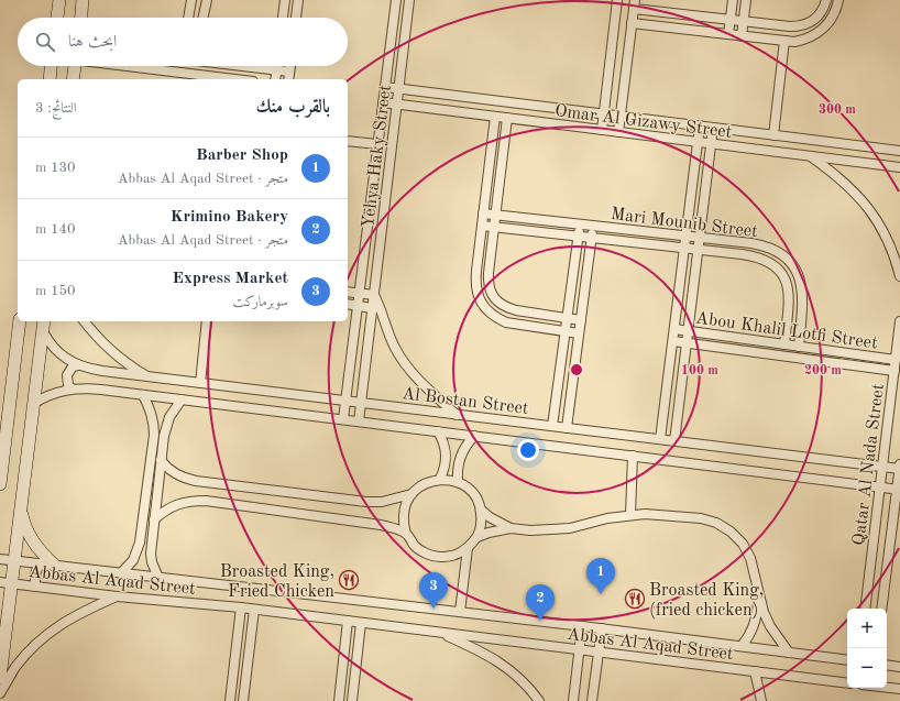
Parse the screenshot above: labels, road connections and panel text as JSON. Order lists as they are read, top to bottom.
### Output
{
  "streets": {
    "street": [
      "Omar Al Gizawy Street",
      "Yehya Haky Street",
      "Mari Mounib Street",
      "Abou Khalil Lotfi Street",
      "Al Bostan Street",
      "Qatar Al Nada Street",
      "Abbas Al Aqad Street"
    ]
  },
  "crossings": [
    ["Omar Al Gizawy Street", "Yehya Haky Street"],
    ["Yehya Haky Street", "Al Bostan Street"],
    ["Mari Mounib Street", "Abou Khalil Lotfi Street"],
    ["Abou Khalil Lotfi Street", "Qatar Al Nada Street"],
    ["Al Bostan Street", "Qatar Al Nada Street"]
  ],
  "places": {
    "restaurant": ["Broasted King, Fried Chicken", "Broasted King, (fried chicken)"]
  },
  "page": {
    "search": "ابحث هنا",
    "heading": ["بالقرب منك", "النتائج: 3"],
    "list": [
      {
        "mark": "1",
        "name": "Barber Shop",
        "note": "متجر · Abbas Al Aqad Street",
        "value": "130 m"
      },
      {
        "mark": "2",
        "name": "Krimino Bakery",
        "note": "متجر · Abbas Al Aqad Street",
        "value": "140 m"
      },
      {
        "mark": "3",
        "name": "Express Market",
        "note": "سوبرماركت",
        "value": "150 m"
      }
    ],
    "pins": ["1", "3", "2"],
    "map_buttons": ["+", "−"]
  },
  "rings": ["300 m", "100 m", "200 m"]
}
